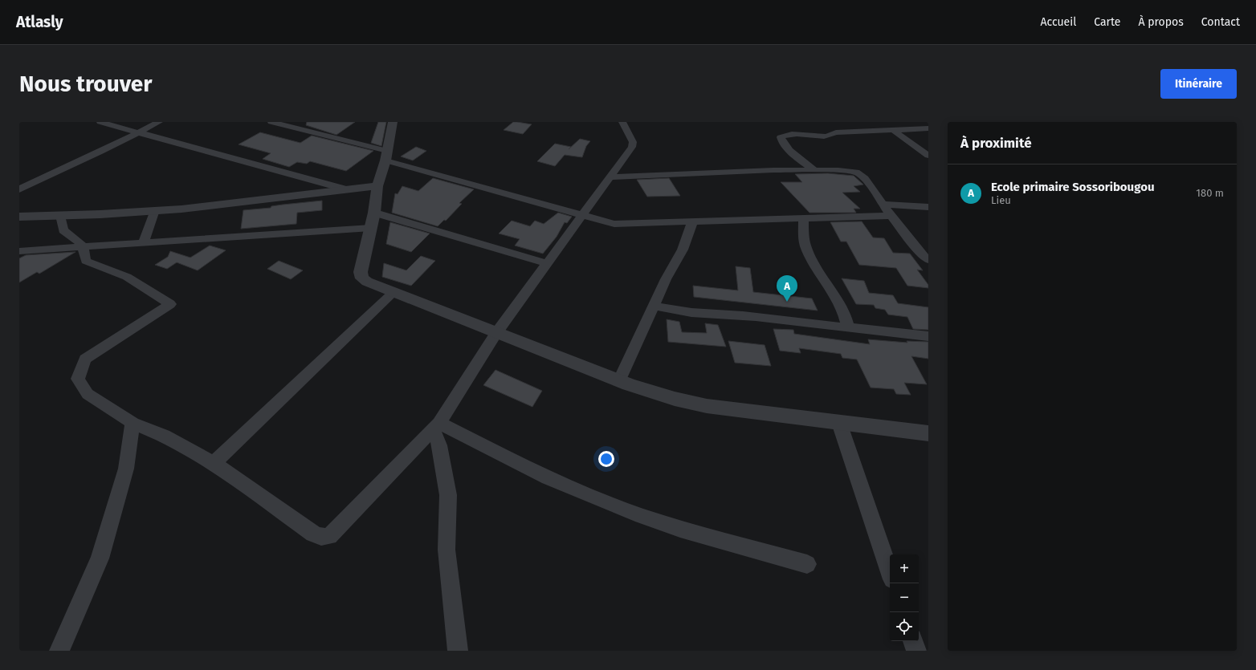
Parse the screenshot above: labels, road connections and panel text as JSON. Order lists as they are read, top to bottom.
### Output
{
  "page": {
    "header": "Atlasly",
    "nav": [
      "Accueil",
      "Carte",
      "À propos",
      "Contact"
    ],
    "buttons": "Itinéraire",
    "title": "Nous trouver",
    "heading": "À proximité",
    "list": [
      {
        "mark": "A",
        "name": "Ecole primaire Sossoribougou",
        "note": "Lieu",
        "value": "180 m"
      }
    ],
    "pins": "A",
    "map_buttons": ["+", "−"]
  }
}
